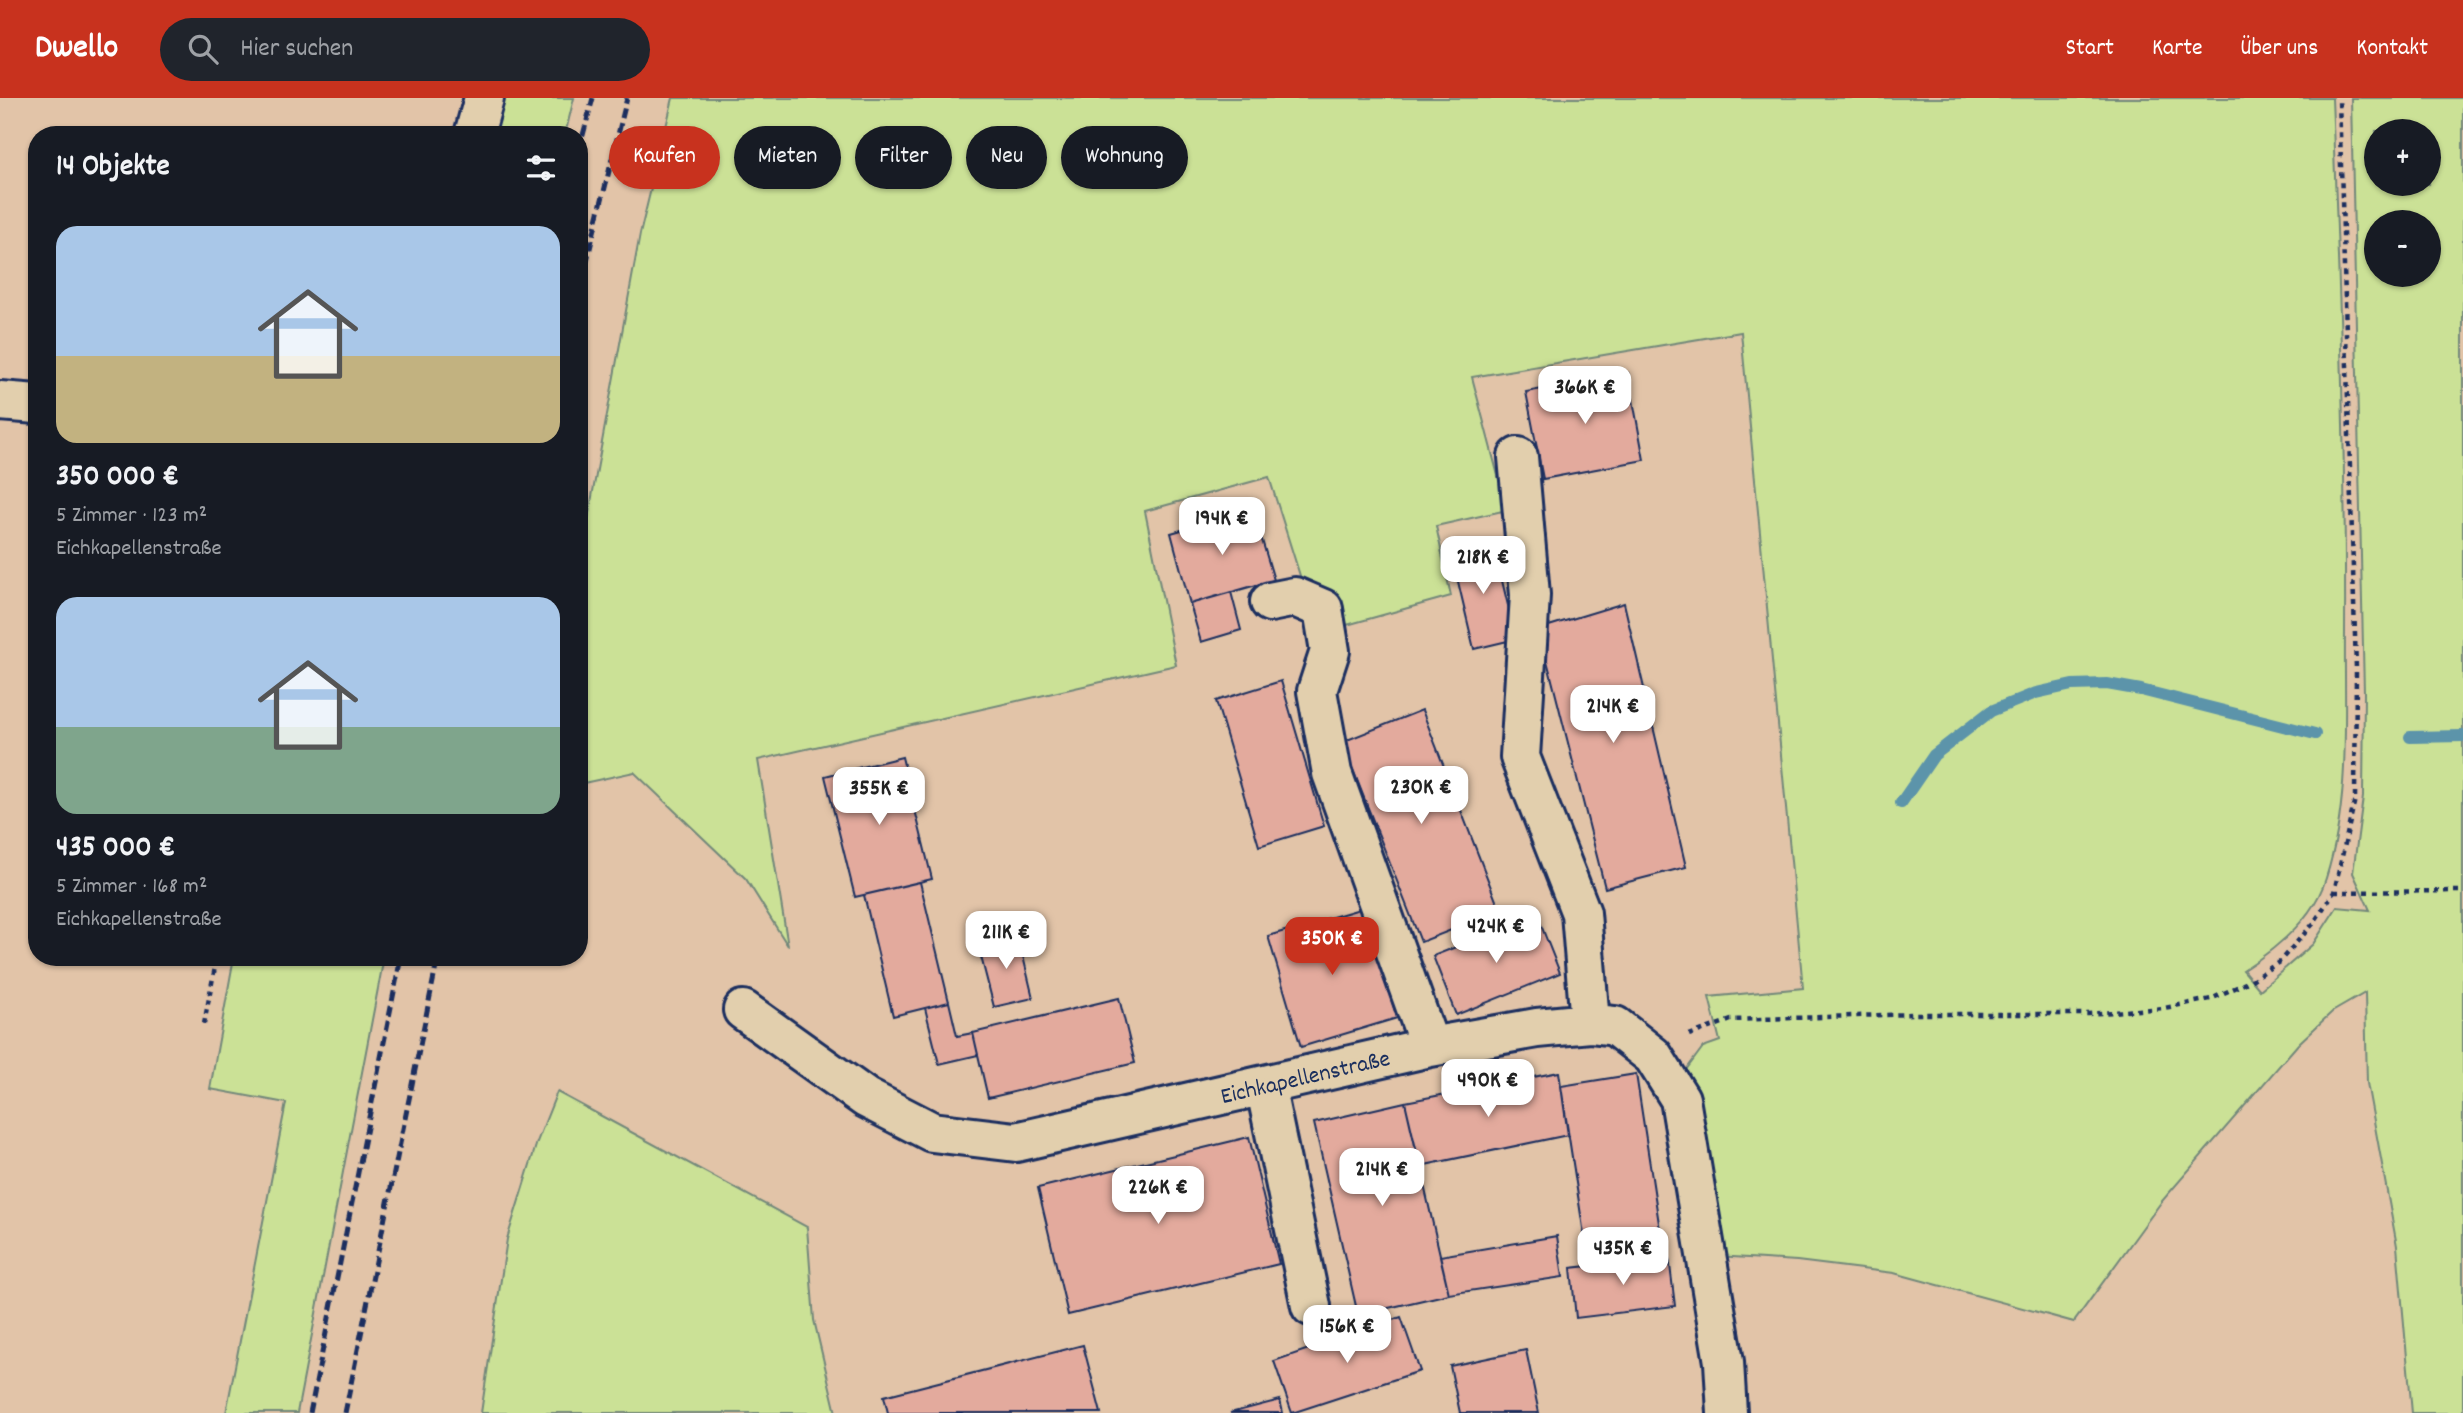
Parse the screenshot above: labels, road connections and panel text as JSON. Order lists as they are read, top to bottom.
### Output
{
  "streets": {
    "street": ["Eichkapellenstraße"]
  },
  "page": {
    "header": "Dwello",
    "search": "Hier suchen",
    "nav": [
      "Start",
      "Karte",
      "Über uns",
      "Kontakt"
    ],
    "map_buttons": ["+", "−"],
    "chip": [
      "Kaufen",
      "Mieten",
      "Filter",
      "Neu",
      "Wohnung"
    ],
    "heading": "14 Objekte",
    "list": [
      {
        "name": "350 000 €",
        "note": "5 Zimmer · 123 m² · Eichkapellenstraße"
      },
      {
        "name": "435 000 €",
        "note": "5 Zimmer · 168 m² · Eichkapellenstraße"
      }
    ],
    "price": [
      "366K €",
      "194K €",
      "218K €",
      "214K €",
      "230K €",
      "355K €",
      "424K €",
      "211K €",
      "350K €",
      "490K €",
      "214K €",
      "226K €",
      "435K €",
      "156K €"
    ]
  }
}
